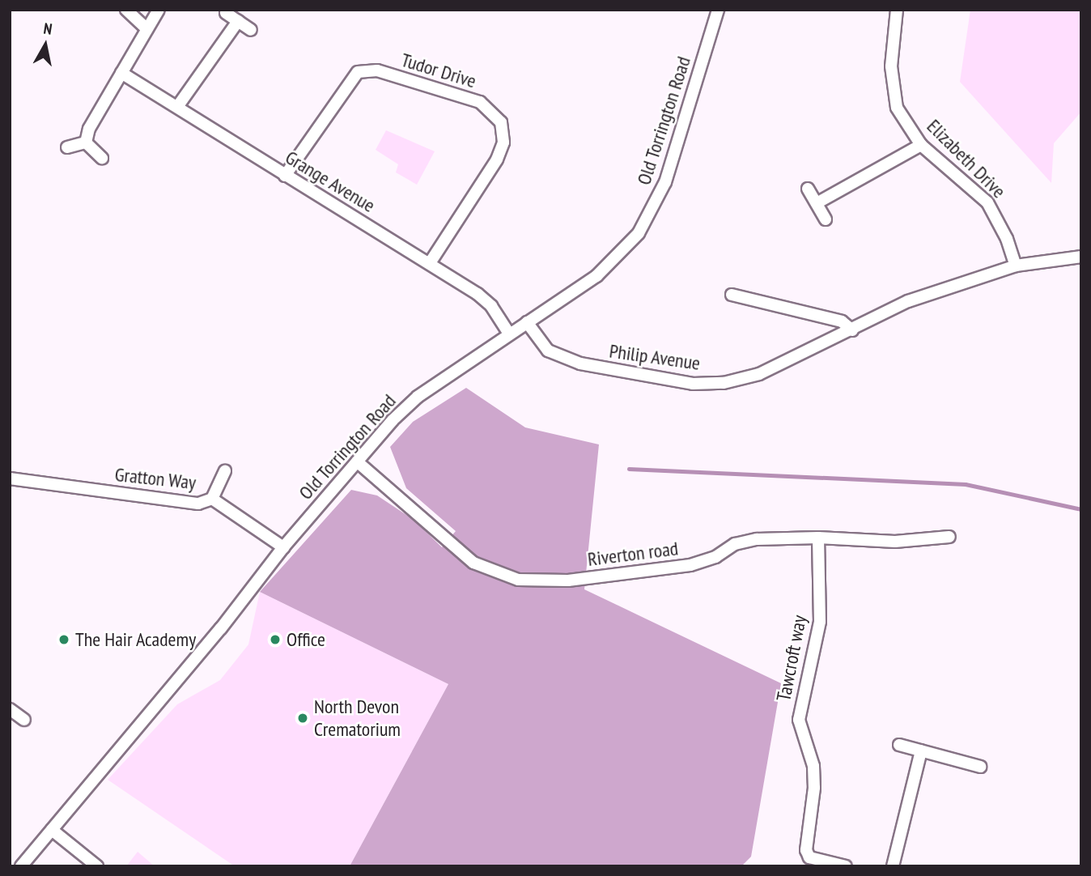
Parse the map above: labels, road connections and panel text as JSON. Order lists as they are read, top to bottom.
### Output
{
  "streets": {
    "street": [
      "Tudor Drive",
      "Old Torrington Road",
      "Elizabeth Drive",
      "Grange Avenue",
      "Philip Avenue",
      "Gratton Way",
      "Riverton road",
      "Tawcroft way"
    ]
  },
  "crossings": [
    ["Tudor Drive", "Grange Avenue"],
    ["Old Torrington Road", "Grange Avenue"],
    ["Old Torrington Road", "Philip Avenue"],
    ["Old Torrington Road", "Gratton Way"],
    ["Old Torrington Road", "Riverton road"],
    ["Elizabeth Drive", "Philip Avenue"],
    ["Riverton road", "Tawcroft way"]
  ],
  "places": ["The Hair Academy", "Office", "North Devon Crematorium"],
  "north": "top"
}
